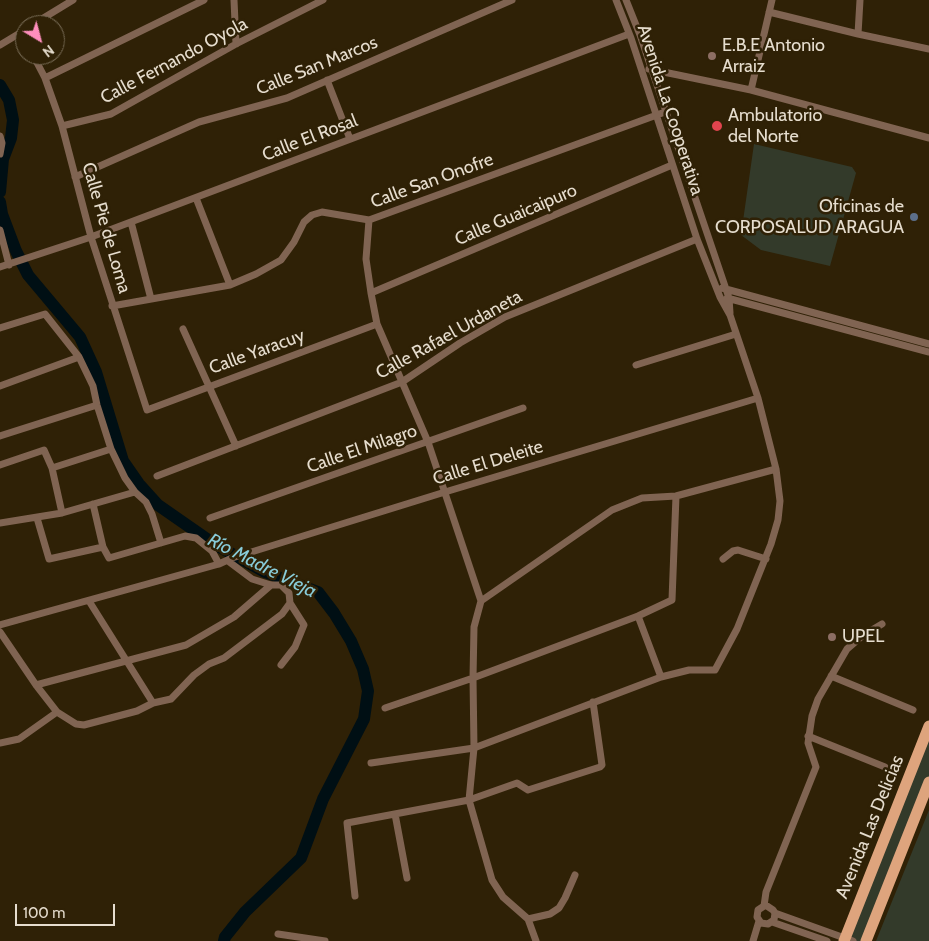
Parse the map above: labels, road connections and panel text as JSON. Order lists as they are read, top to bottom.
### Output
{
  "streets": {
    "main road": ["Avenida Las Delicias"],
    "street": [
      "Calle Fernando Oyola",
      "Calle San Marcos",
      "Avenida La Cooperativa",
      "Calle El Rosal",
      "Calle San Onofre",
      "Calle Guaicaipuro",
      "Calle Pie de Loma",
      "Calle Rafael Urdaneta",
      "Calle Yaracuy",
      "Calle El Milagro",
      "Calle El Deleite"
    ]
  },
  "crossings": [
    ["Calle Fernando Oyola", "Calle Pie de Loma"],
    ["Calle San Marcos", "Calle Pie de Loma"],
    ["Avenida La Cooperativa", "Calle El Rosal"],
    ["Avenida La Cooperativa", "Calle San Onofre"],
    ["Avenida La Cooperativa", "Calle Guaicaipuro"],
    ["Avenida La Cooperativa", "Calle Rafael Urdaneta"],
    ["Avenida La Cooperativa", "Calle El Deleite"],
    ["Calle El Rosal", "Calle Pie de Loma"],
    ["Calle San Onofre", "Calle Pie de Loma"],
    ["Calle Pie de Loma", "Calle Yaracuy"]
  ],
  "water": ["Río Madre Vieja"],
  "places": [
    "E.B.E Antonio Arraiz",
    "Ambulatorio del Norte",
    "Oficinas de CORPOSALUD ARAGUA",
    "UPEL"
  ],
  "scale_bar": "100 m",
  "north": "bottom right"
}
